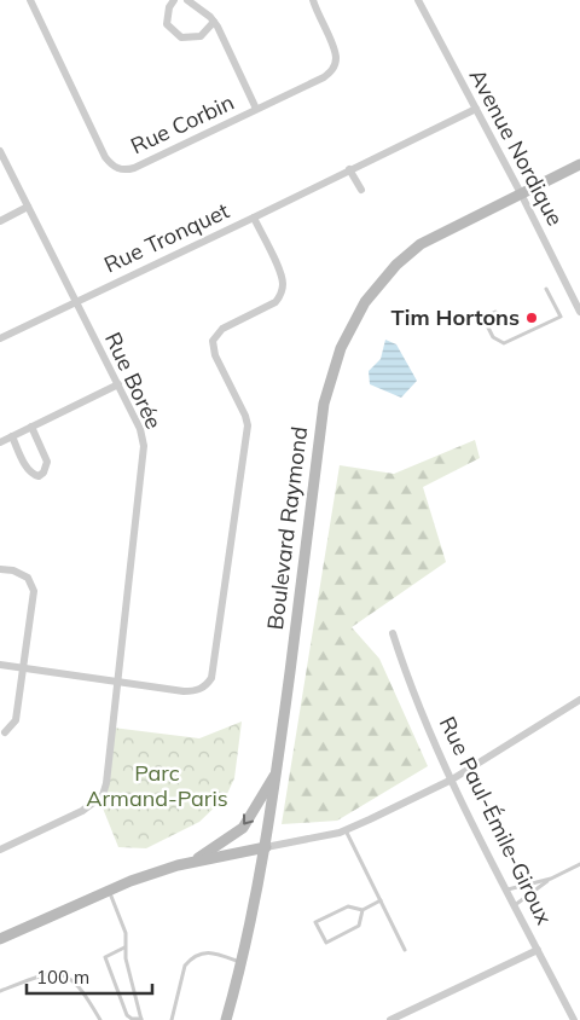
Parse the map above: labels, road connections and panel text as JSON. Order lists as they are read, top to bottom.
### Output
{
  "streets": {
    "street": [
      "Rue Corbin",
      "Avenue Nordique",
      "Rue Tronquet",
      "Rue Borée",
      "Boulevard Raymond",
      "Rue Paul-Émile-Giroux"
    ]
  },
  "crossings": [
    ["Avenue Nordique", "Rue Tronquet"],
    ["Avenue Nordique", "Boulevard Raymond"],
    ["Rue Tronquet", "Rue Borée"]
  ],
  "parks": ["Parc Armand-Paris"],
  "places": ["Tim Hortons"],
  "scale_bar": "100 m"
}
